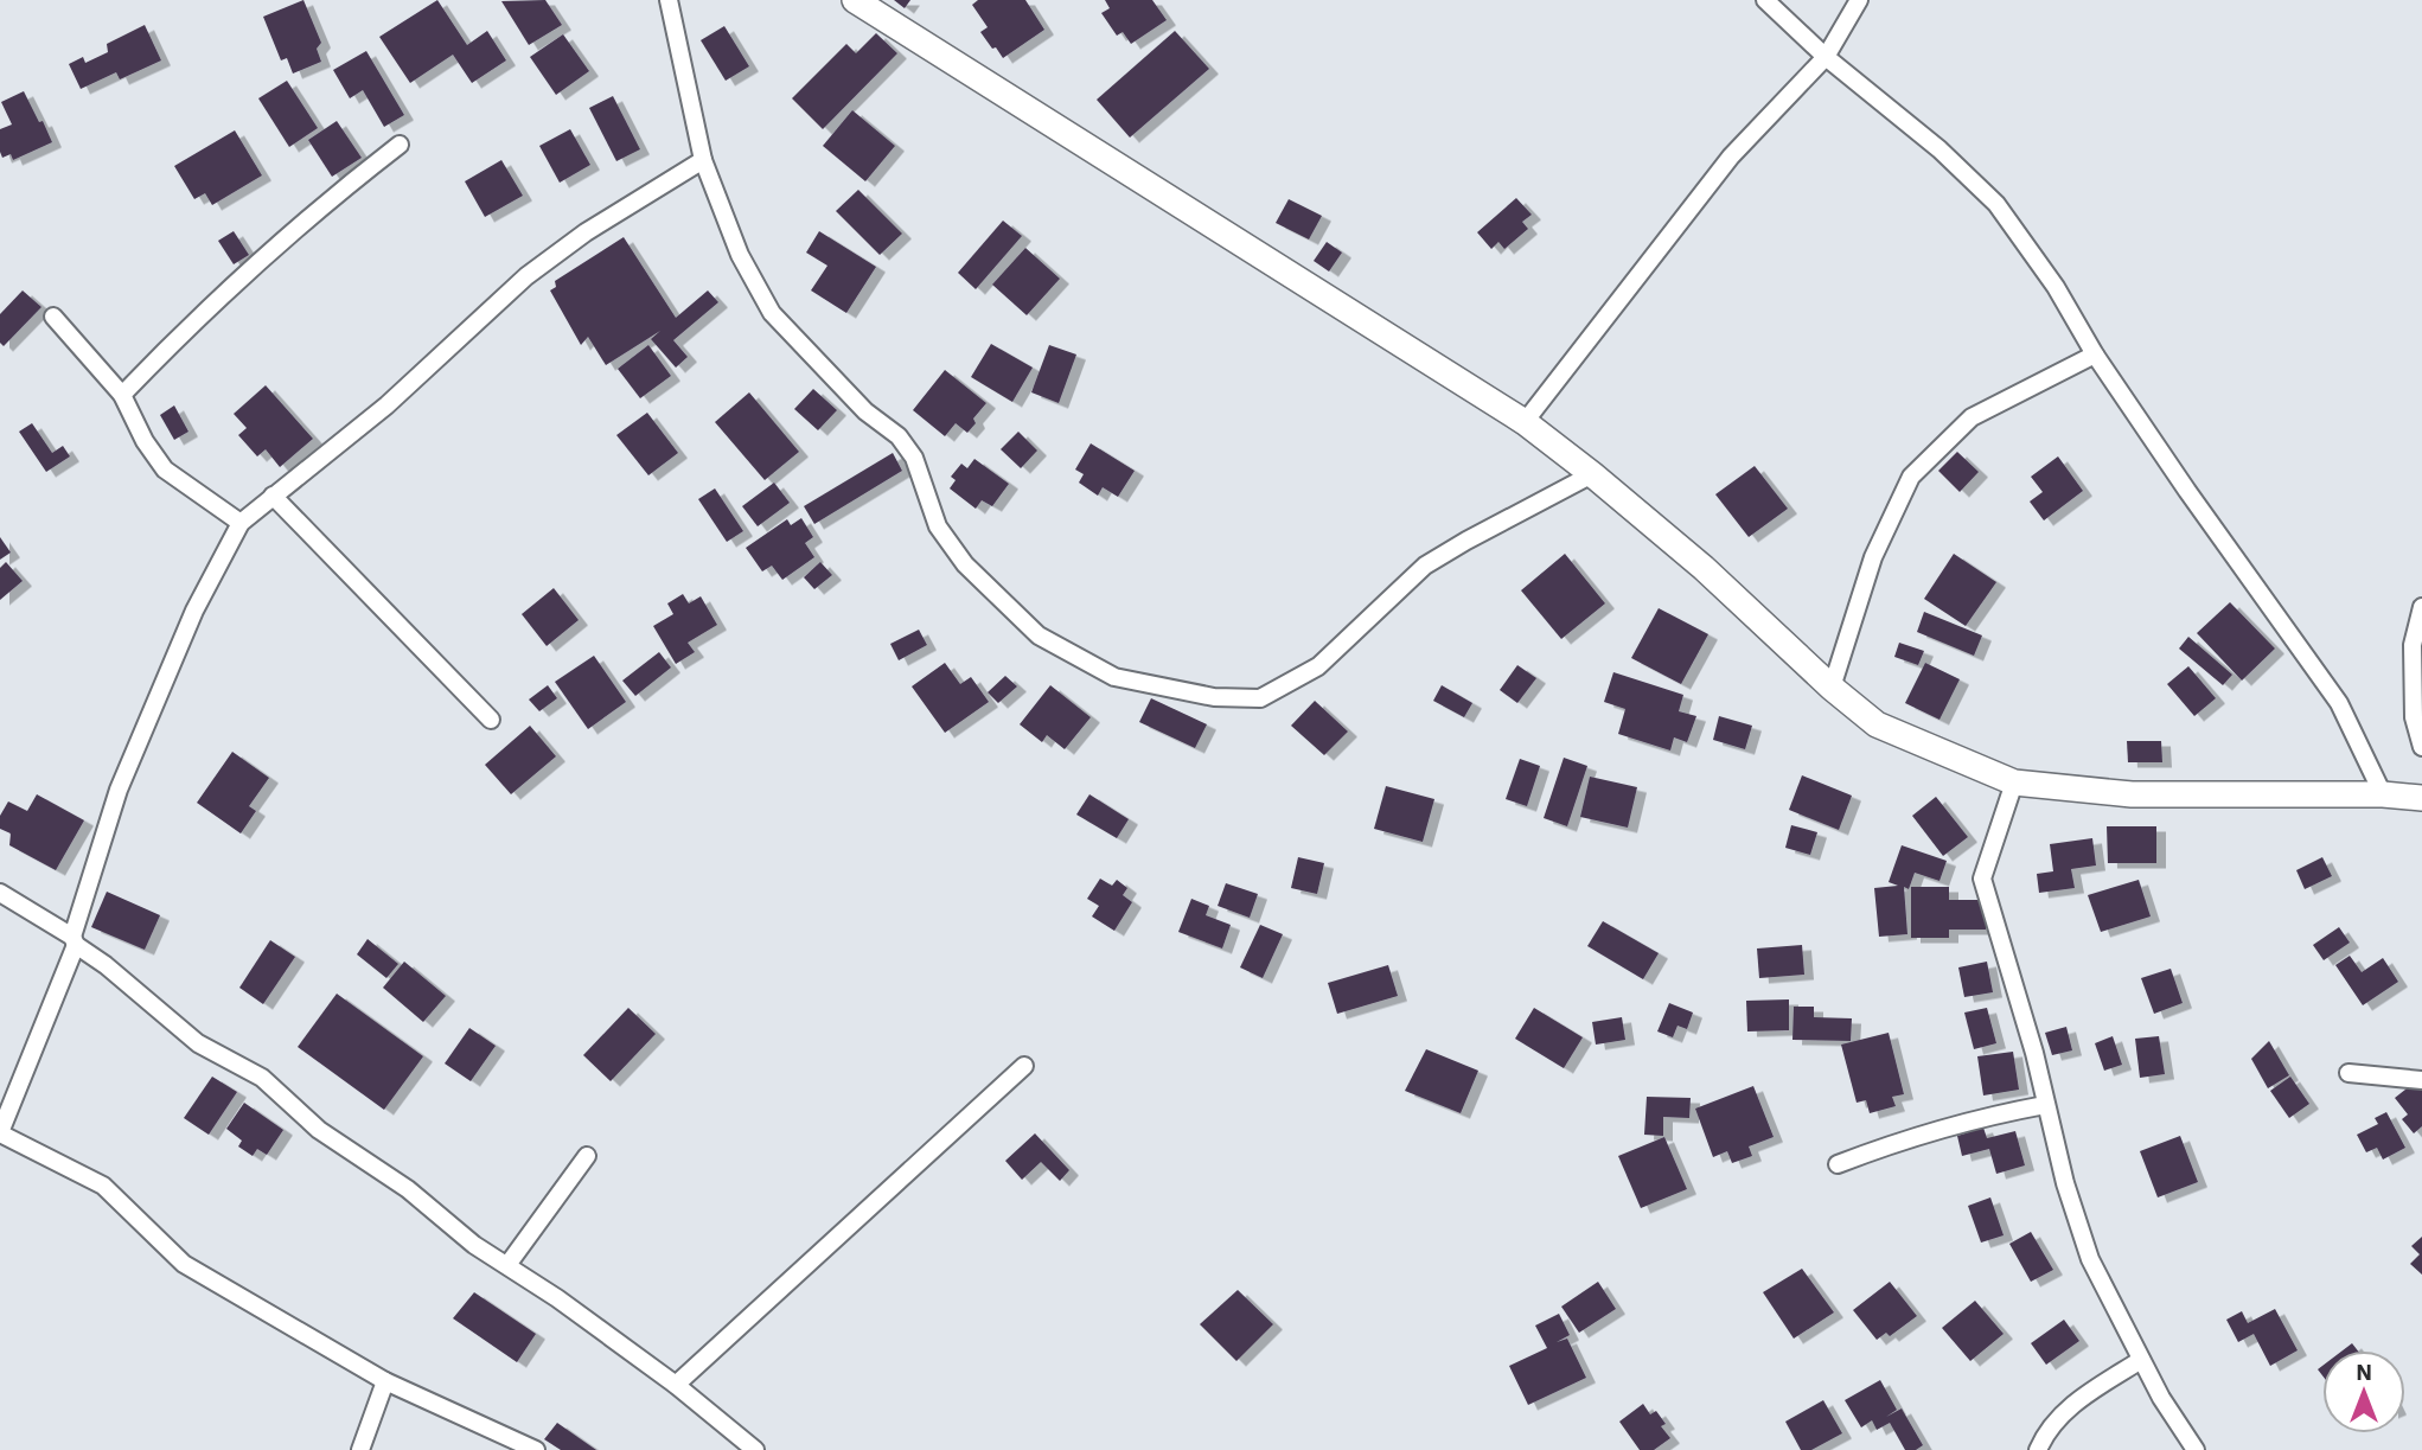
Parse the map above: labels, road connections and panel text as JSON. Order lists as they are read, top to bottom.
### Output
{
  "north": "top"
}
